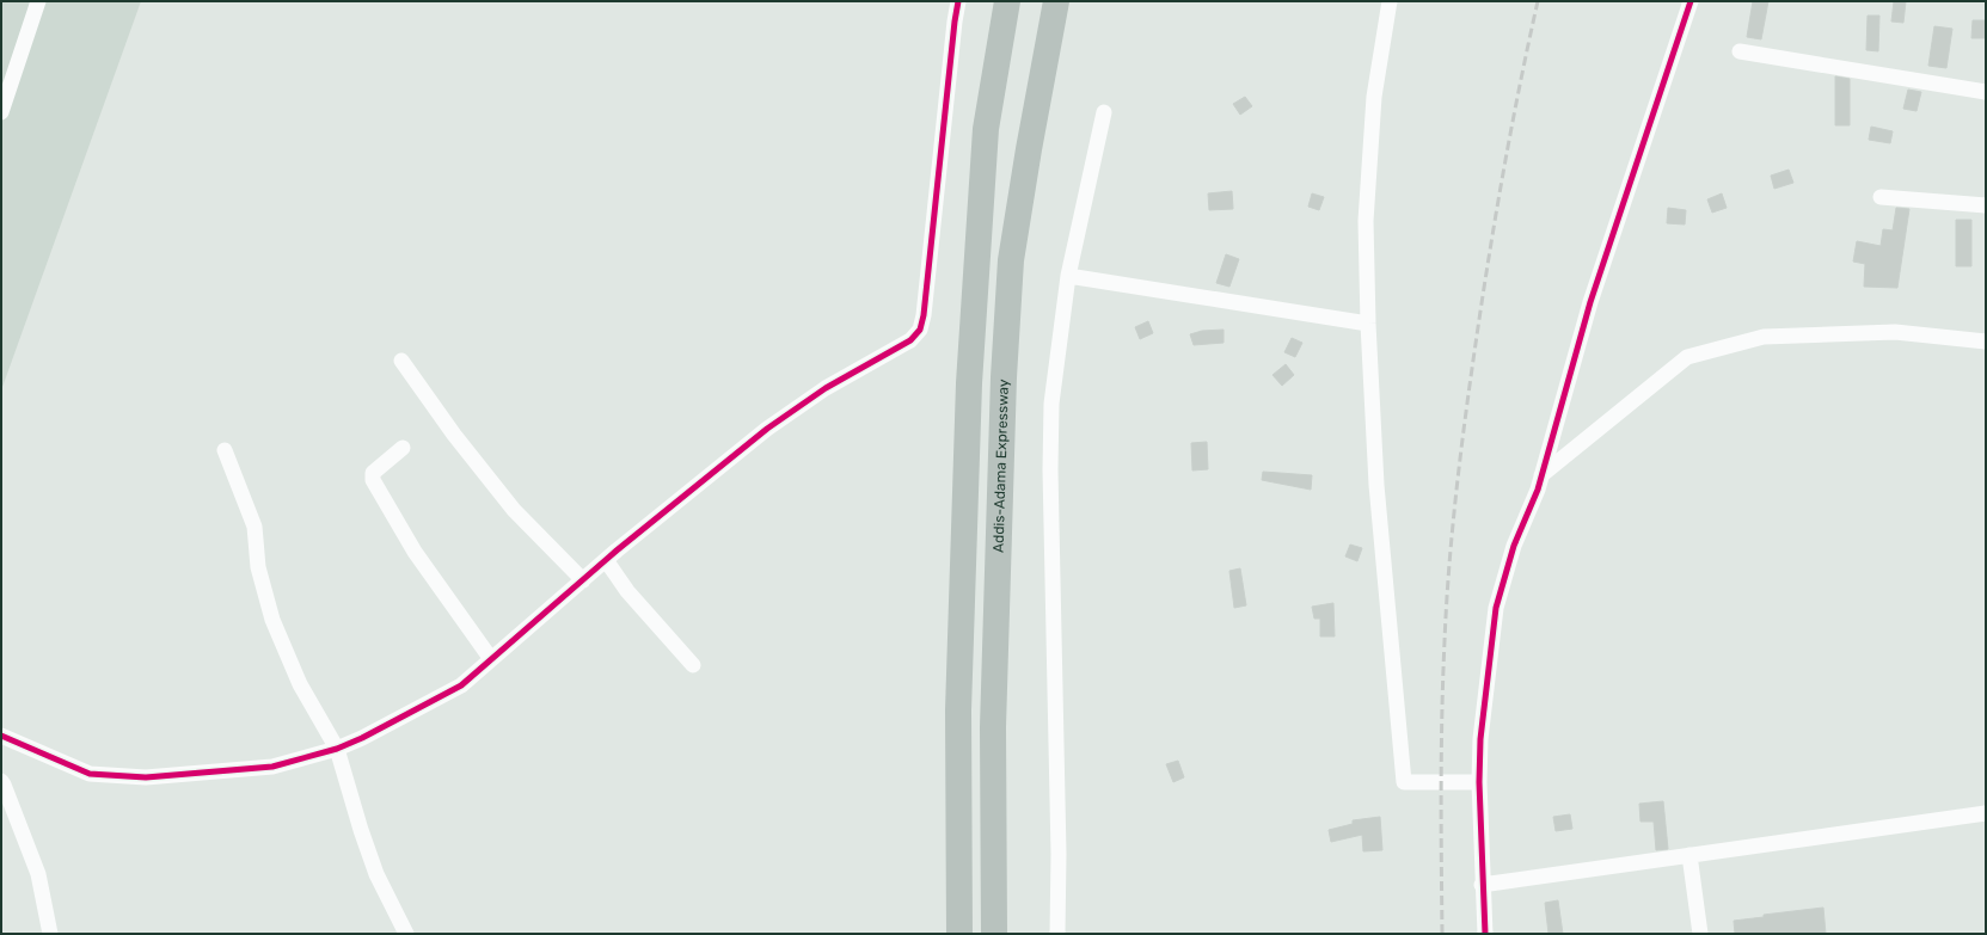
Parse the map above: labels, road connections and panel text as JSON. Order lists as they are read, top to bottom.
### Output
{
  "streets": {
    "highway": ["Addis-Adama Expressway"]
  }
}
